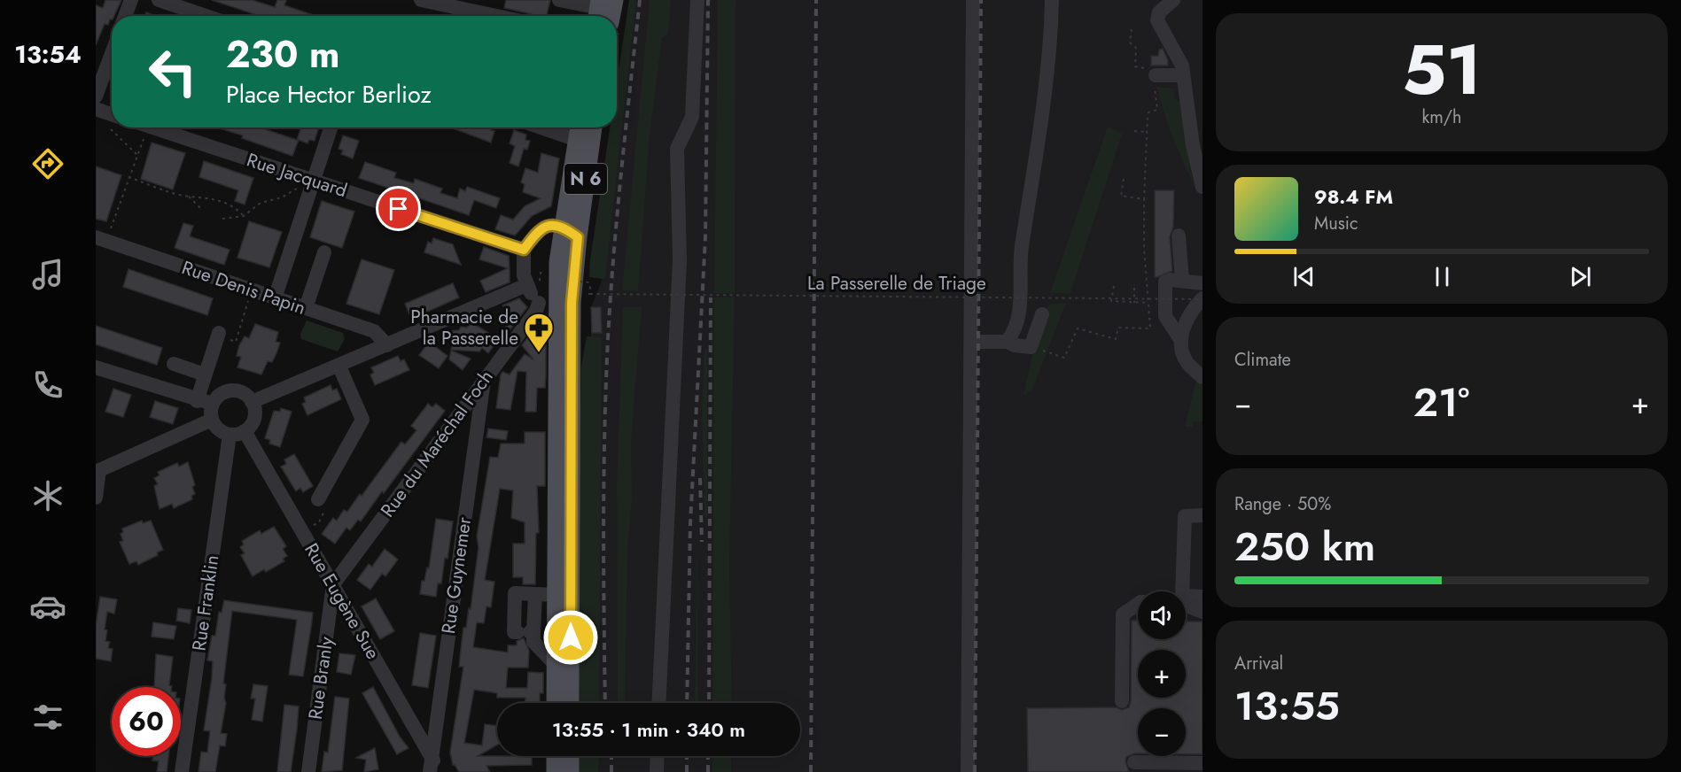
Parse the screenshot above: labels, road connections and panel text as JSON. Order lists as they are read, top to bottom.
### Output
{
  "streets": {
    "main road": ["N 6"],
    "street": [
      "Rue Jacquard",
      "Rue Denis Papin",
      "Rue du Maréchal Foch",
      "Rue Guynemer",
      "Rue Eugène Sue",
      "Rue Franklin",
      "Rue Branly"
    ],
    "path": ["La Passerelle de Triage"]
  },
  "crossings": [
    ["Rue du Maréchal Foch", "Rue Guynemer"],
    ["Rue du Maréchal Foch", "Rue Eugène Sue"],
    ["Rue du Maréchal Foch", "Rue Branly"],
    ["Rue Guynemer", "Rue Eugène Sue"],
    ["Rue Eugène Sue", "Rue Franklin"],
    ["Rue Eugène Sue", "Rue Branly"]
  ],
  "places": {
    "pharmacy": ["Pharmacie de la Passerelle"]
  },
  "page": {
    "tabs": "13:54",
    "tile": [
      ["51", "km/h"],
      "Climate",
      ["Range · 50%", "250 km"],
      ["Arrival", "13:55"]
    ],
    "turn": ["230 m", "Place Hector Berlioz"],
    "song": ["98.4 FM", "Music"],
    "heat": ["−", "21°", "+"],
    "map_buttons": ["+", "−"],
    "limit": "60",
    "trip": "13:55 · 1 min · 340 m"
  }
}
